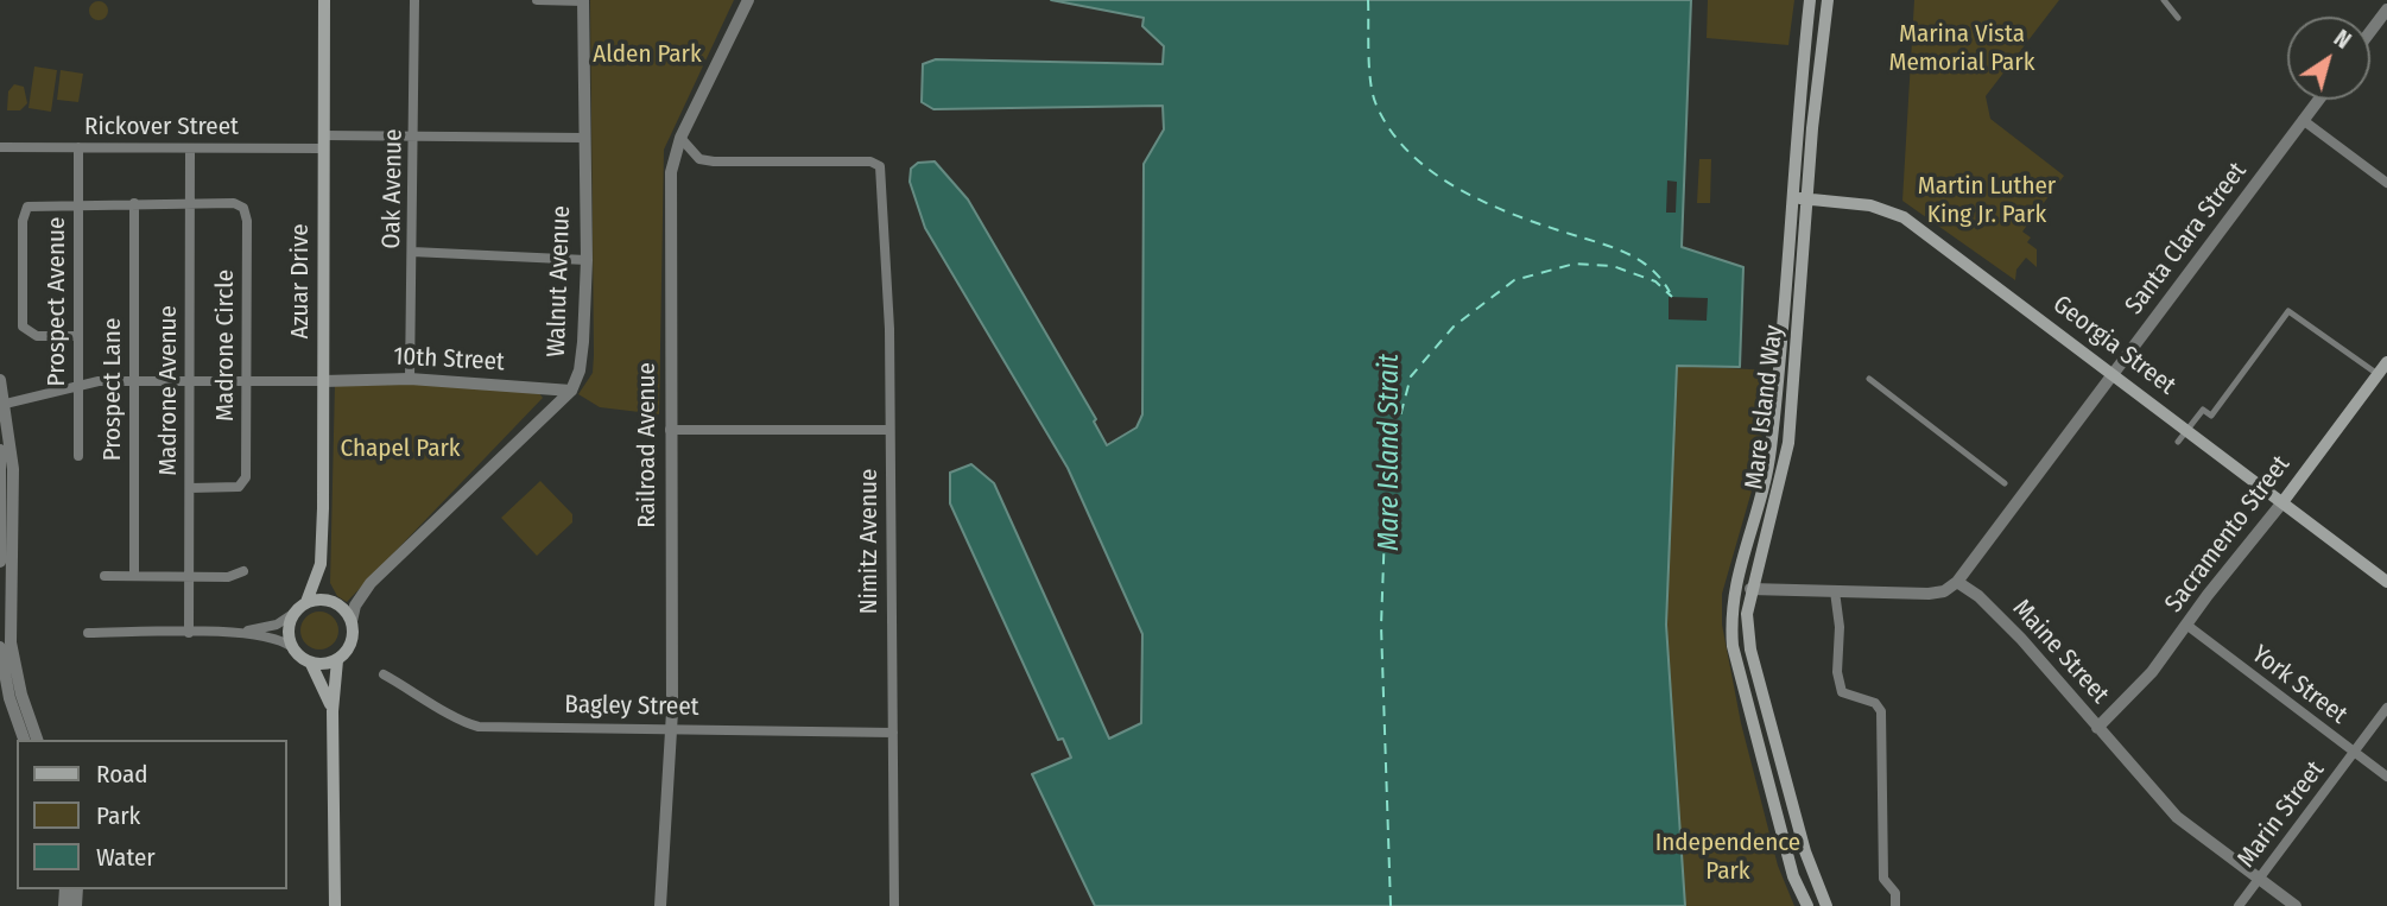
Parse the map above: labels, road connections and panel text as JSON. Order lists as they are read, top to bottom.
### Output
{
  "streets": {
    "main road": [
      "Azuar Drive",
      "Georgia Street",
      "Mare Island Way",
      "Sacramento Street"
    ],
    "street": [
      "Rickover Street",
      "Oak Avenue",
      "Santa Clara Street",
      "Walnut Avenue",
      "Prospect Avenue",
      "Madrone Circle",
      "10th Street",
      "Prospect Lane",
      "Madrone Avenue",
      "Railroad Avenue",
      "Nimitz Avenue",
      "Maine Street",
      "York Street",
      "Bagley Street",
      "Marin Street"
    ]
  },
  "crossings": [
    ["Rickover Street", "Oak Avenue"],
    ["Rickover Street", "Azuar Drive"],
    ["Rickover Street", "Walnut Avenue"],
    ["Rickover Street", "Prospect Avenue"],
    ["Rickover Street", "Madrone Avenue"],
    ["Oak Avenue", "10th Street"],
    ["Santa Clara Street", "Georgia Street"],
    ["Santa Clara Street", "Maine Street"],
    ["Azuar Drive", "Walnut Avenue"],
    ["Azuar Drive", "10th Street"],
    ["Walnut Avenue", "10th Street"],
    ["Madrone Circle", "Madrone Avenue"],
    ["Georgia Street", "Mare Island Way"],
    ["Georgia Street", "Sacramento Street"],
    ["Railroad Avenue", "Nimitz Avenue"],
    ["Railroad Avenue", "Bagley Street"],
    ["Sacramento Street", "Maine Street"],
    ["Sacramento Street", "York Street"],
    ["Nimitz Avenue", "Bagley Street"],
    ["Maine Street", "Marin Street"],
    ["York Street", "Marin Street"]
  ],
  "water": ["Mare Island Strait"],
  "parks": [
    "Marina Vista Memorial Park",
    "Alden Park",
    "Martin Luther King Jr. Park",
    "Chapel Park",
    "Independence Park"
  ],
  "legend": ["Road", "Park", "Water"],
  "north": "top right"
}
